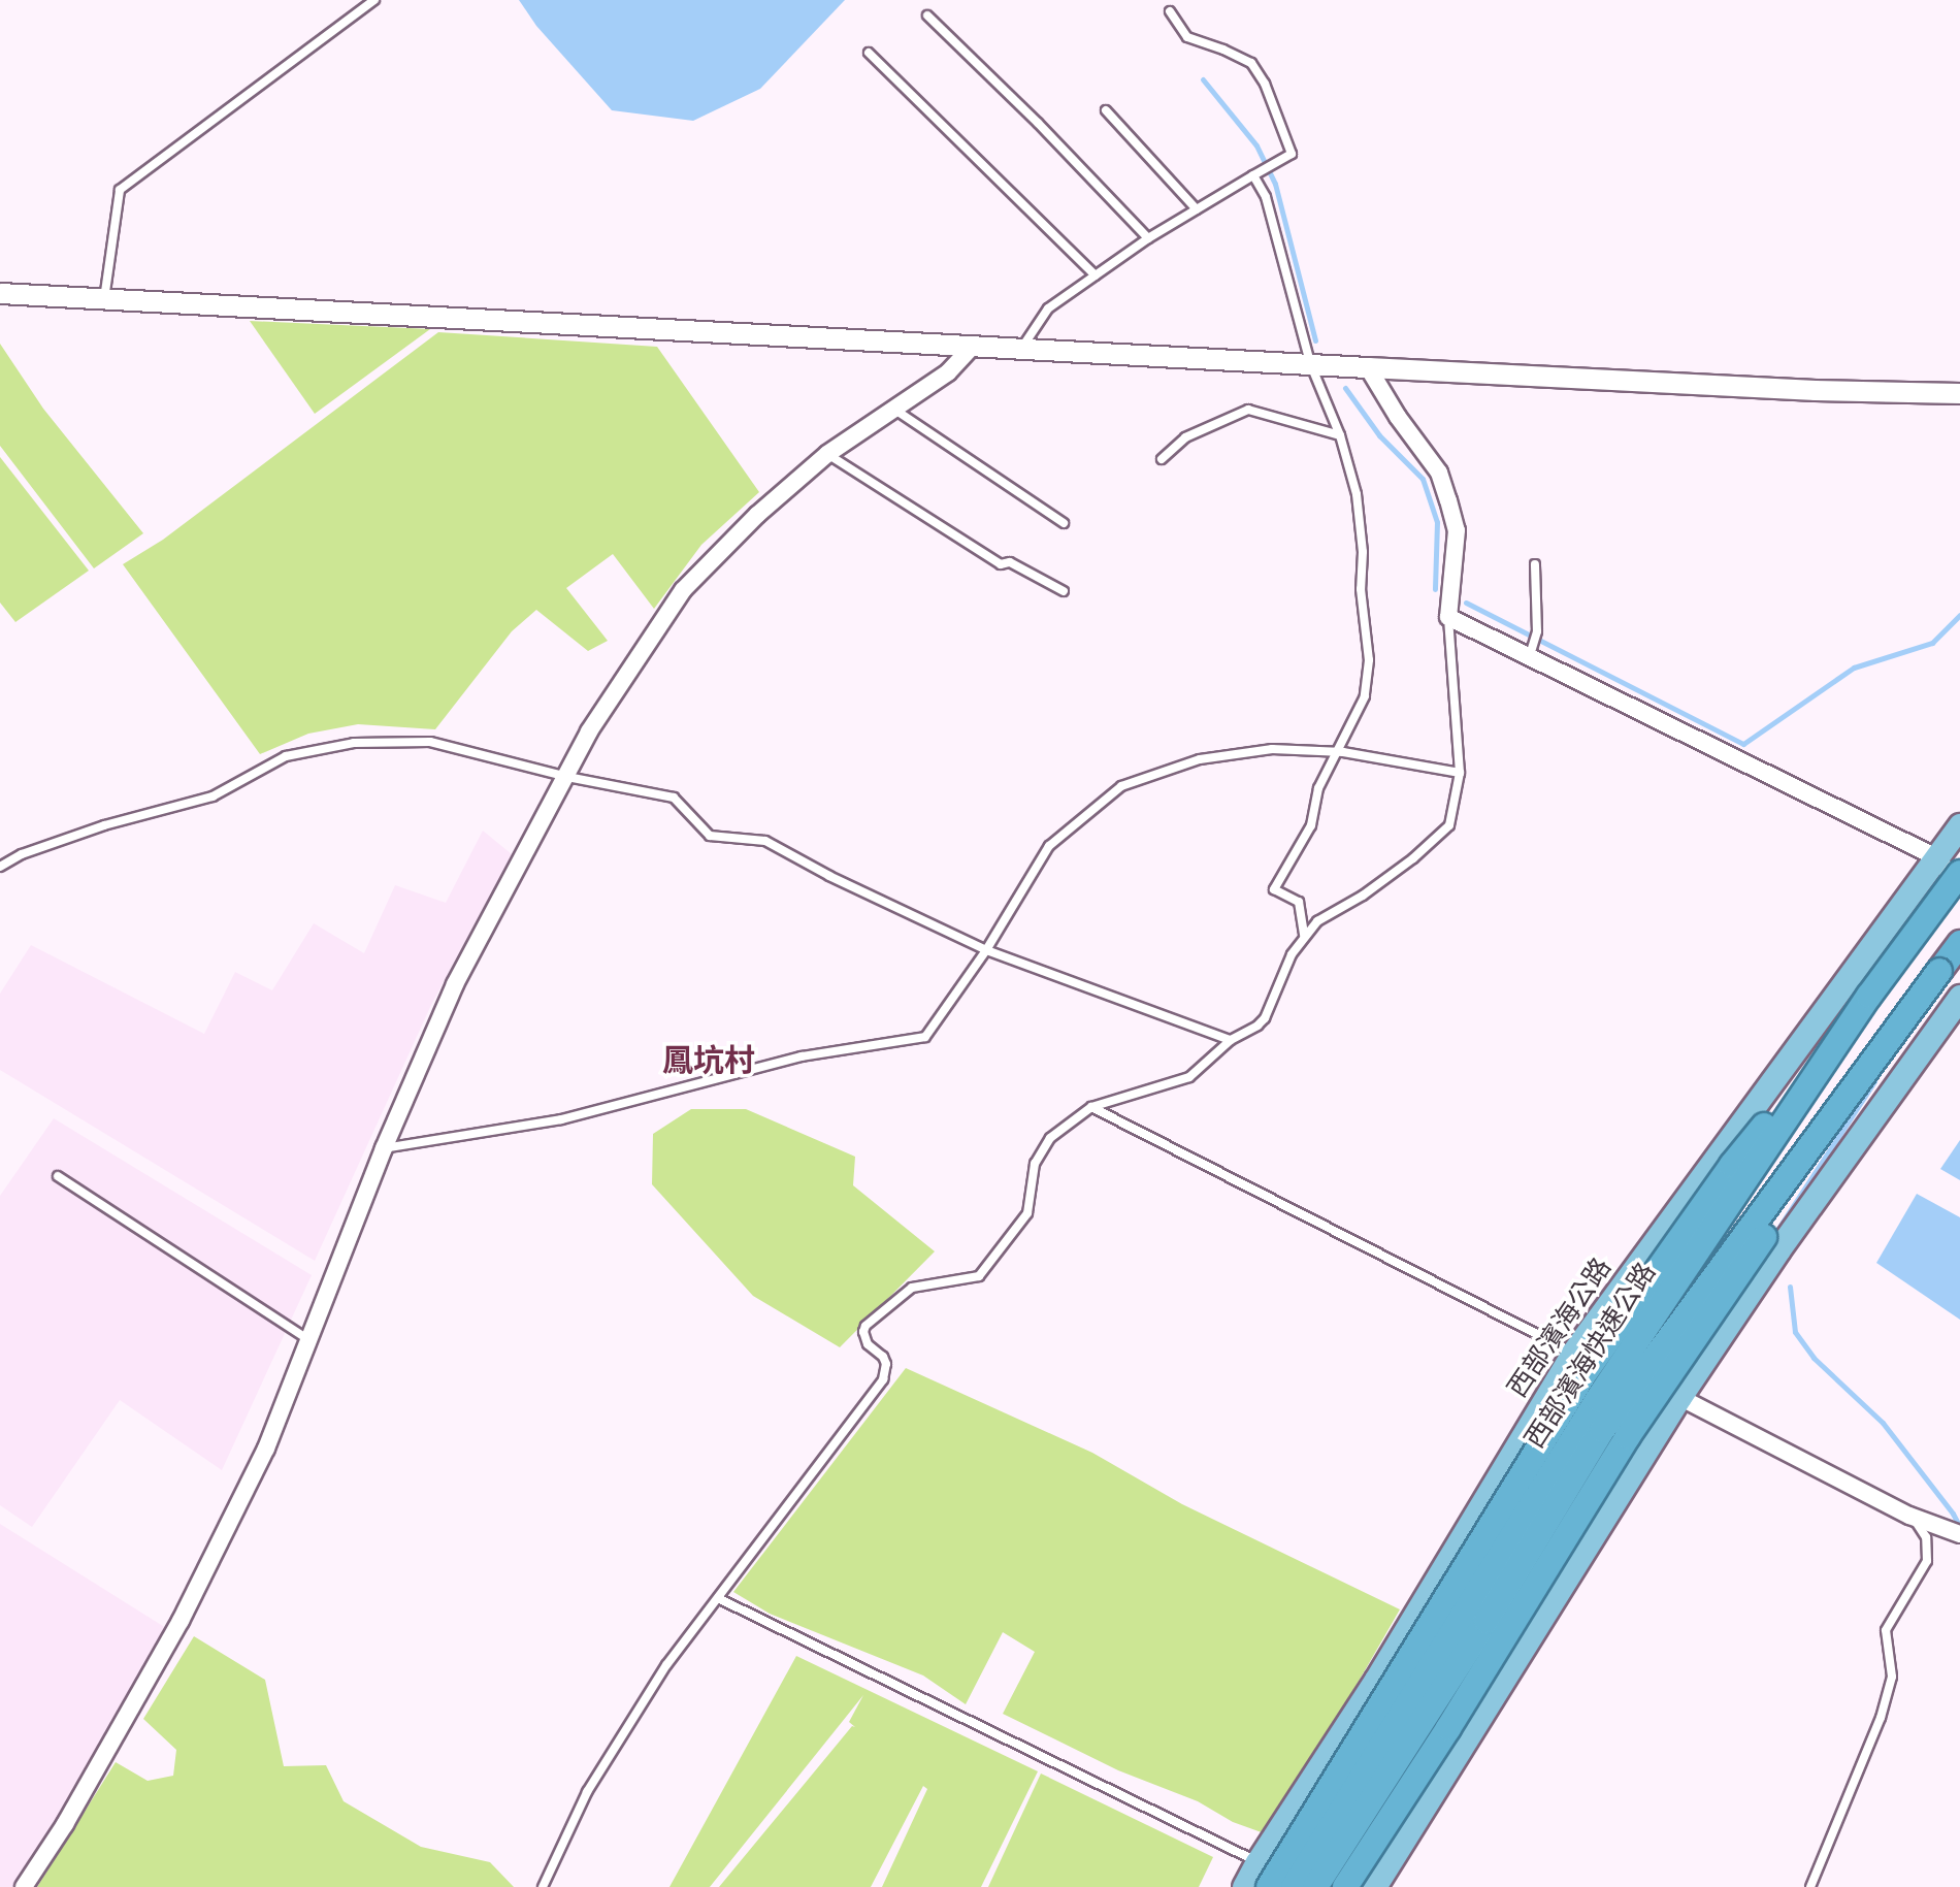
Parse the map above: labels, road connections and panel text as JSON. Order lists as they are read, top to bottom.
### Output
{
  "streets": {
    "highway": ["西部濱海快速公路"],
    "main road": ["西部濱海公路"]
  },
  "districts": ["鳳坑村"]
}
